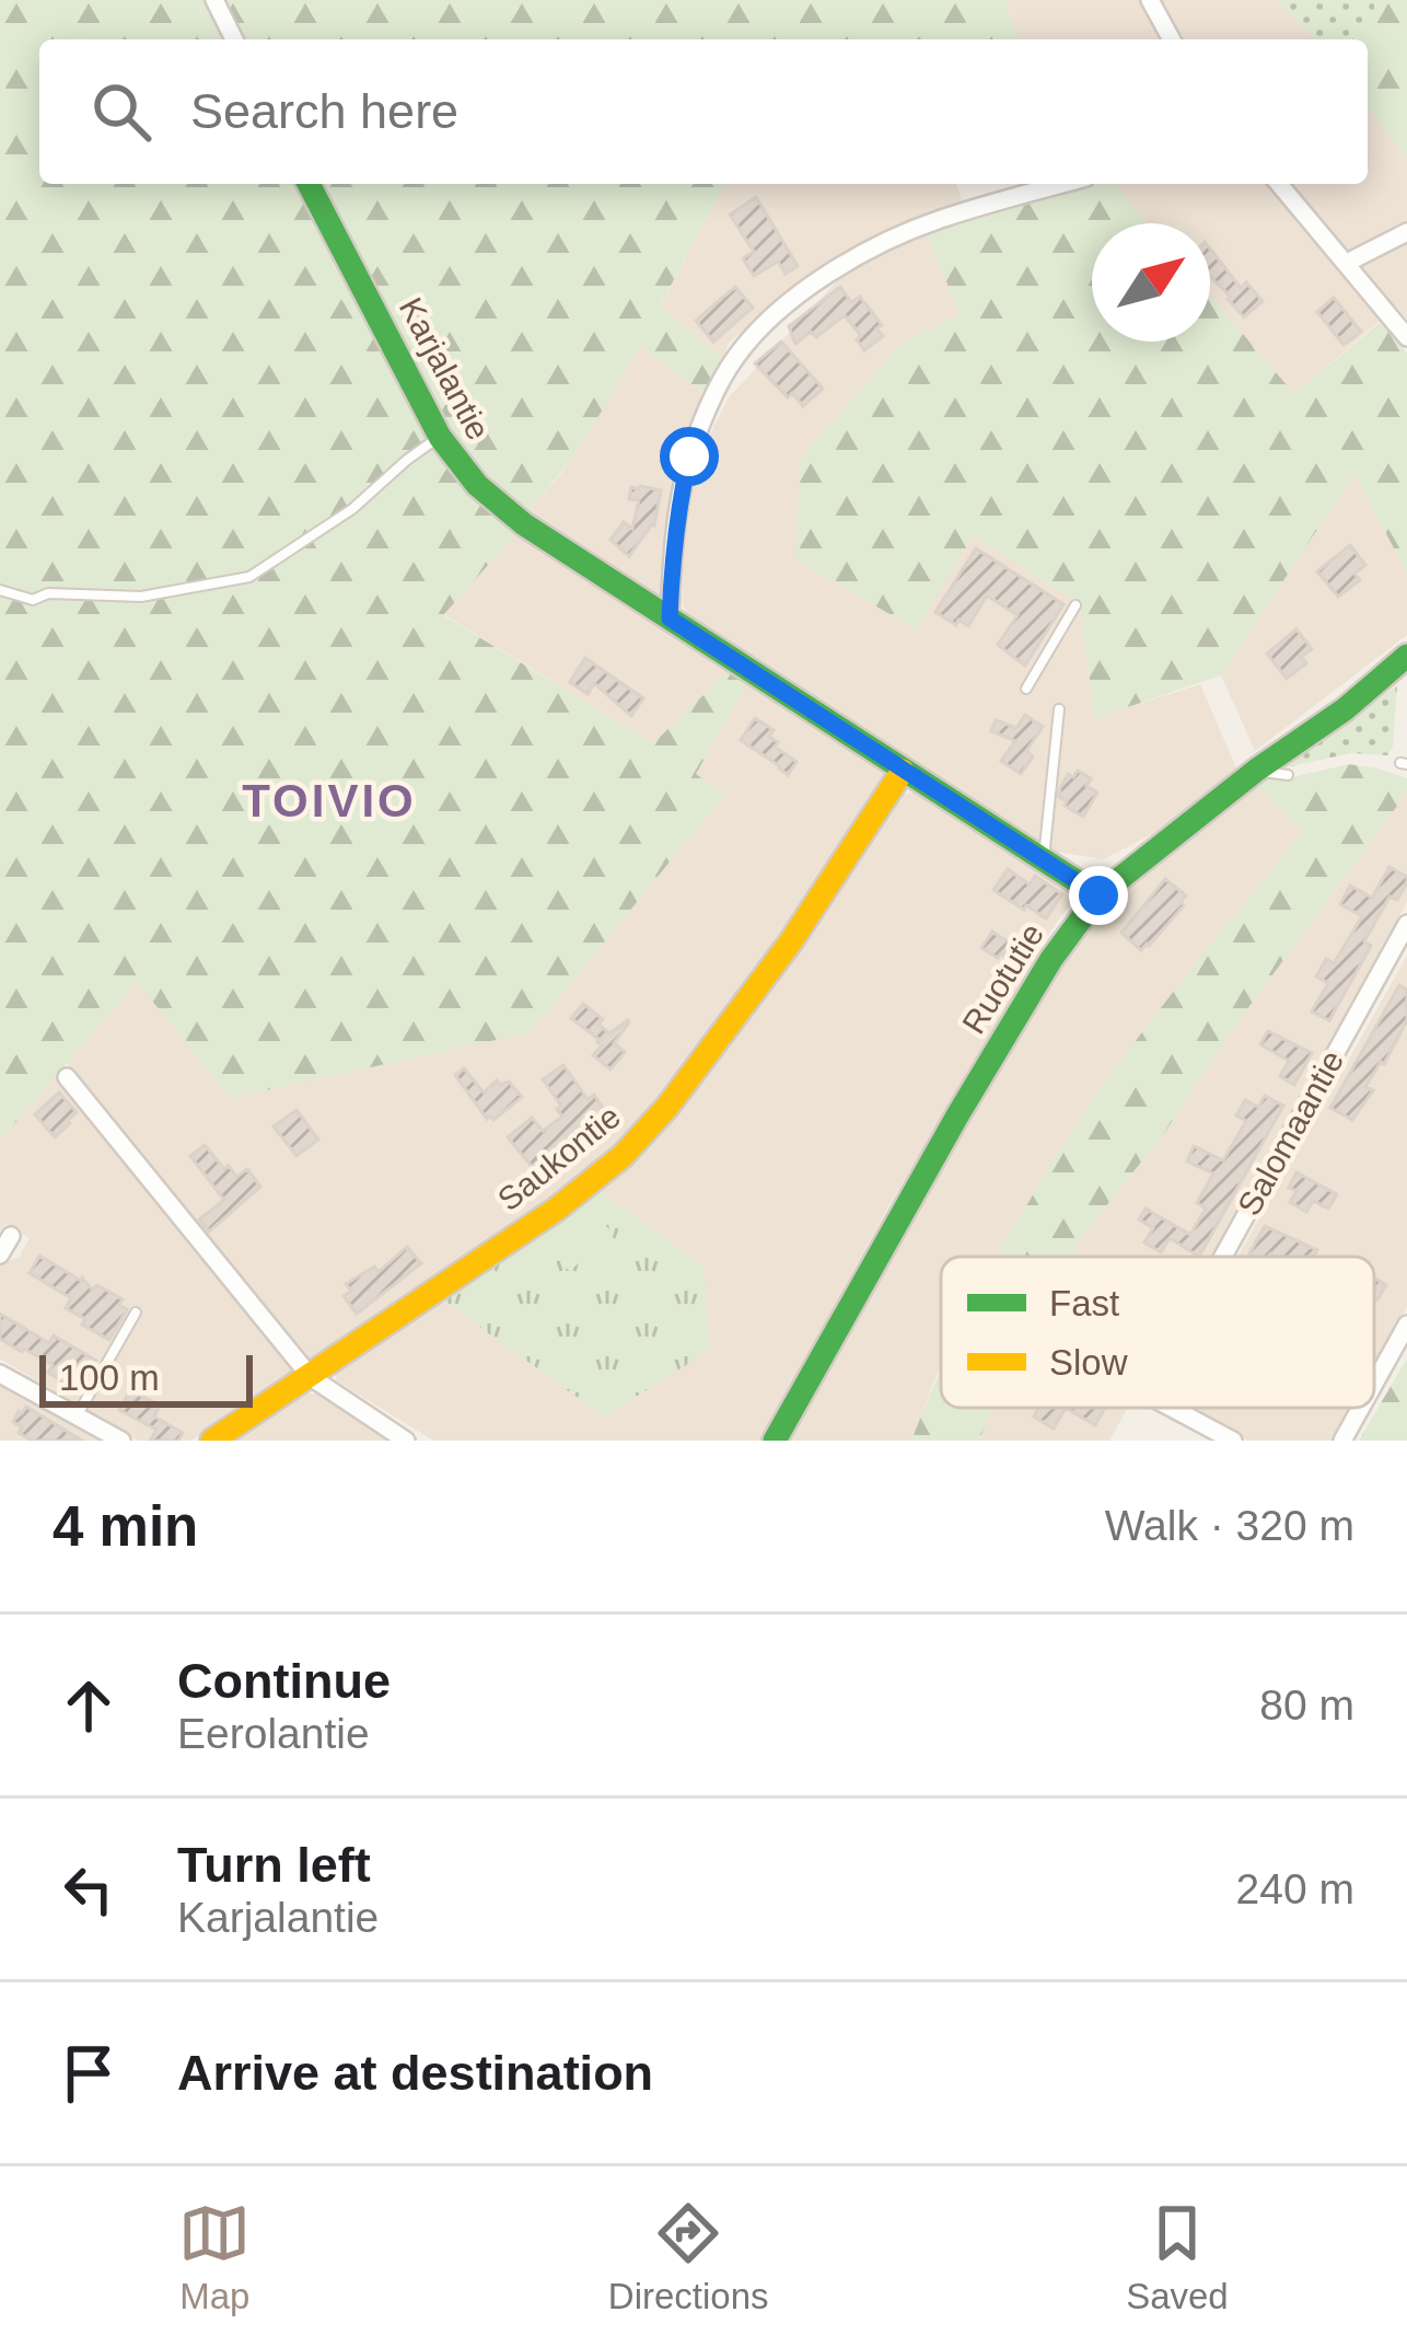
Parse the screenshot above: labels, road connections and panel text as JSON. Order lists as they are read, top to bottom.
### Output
{
  "streets": {
    "street": [
      "Karjalantie",
      "Ruotutie",
      "Salomaantie",
      "Saukontie"
    ]
  },
  "crossings": [
    ["Karjalantie", "Ruotutie"],
    ["Karjalantie", "Saukontie"]
  ],
  "districts": ["TOIVIO"],
  "legend": ["Fast", "Slow"],
  "scale_bar": "100 m",
  "north": "top right",
  "page": {
    "search": "Search here",
    "scale": "100 m",
    "heading": ["4 min", "Walk · 320 m"],
    "list": [
      ["Continue", "Eerolantie", "80 m"],
      ["Turn left", "Karjalantie", "240 m"],
      "Arrive at destination"
    ],
    "nav": ["Map", "Directions", "Saved"]
  }
}
